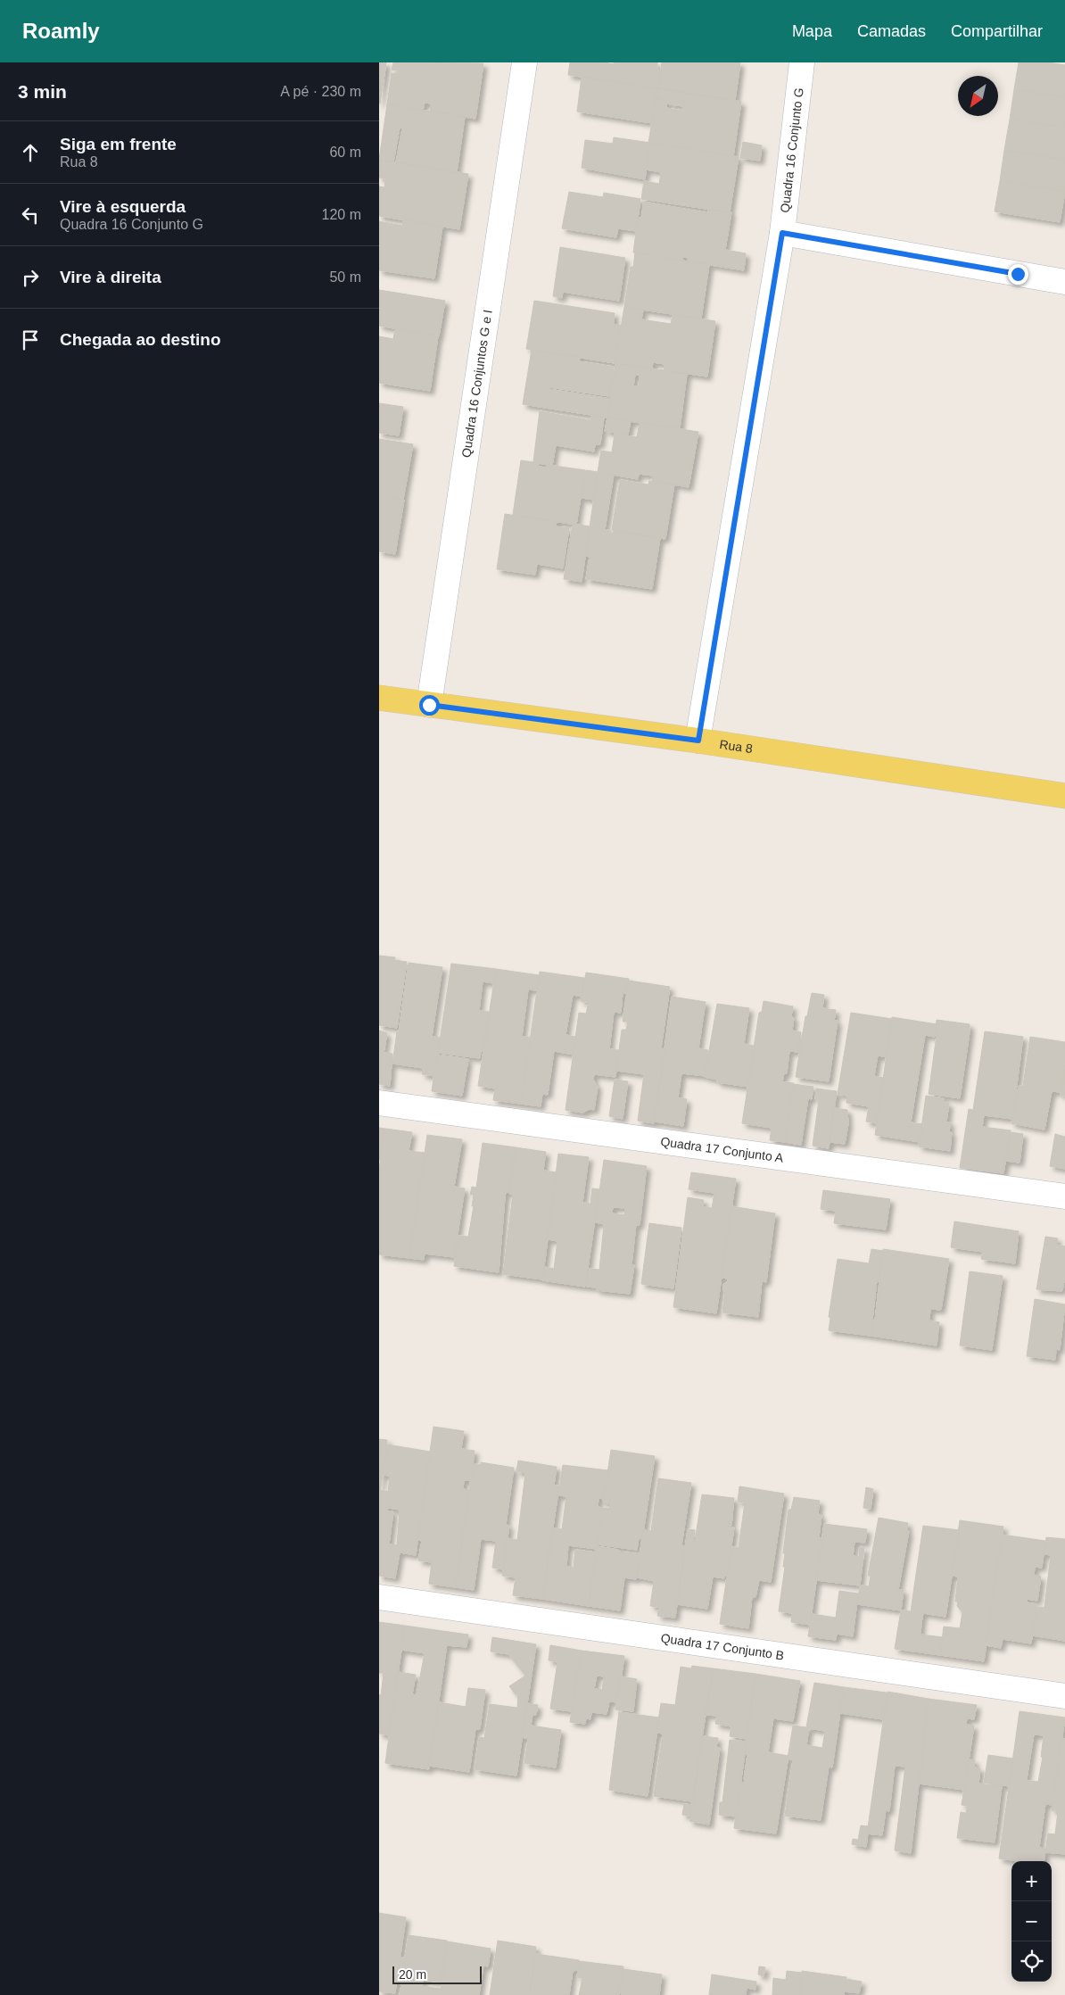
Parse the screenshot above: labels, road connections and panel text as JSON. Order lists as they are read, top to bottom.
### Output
{
  "streets": {
    "main road": ["Rua 8"],
    "street": [
      "Quadra 16 Conjunto G",
      "Quadra 16 Conjuntos G e I",
      "Quadra 17 Conjunto A",
      "Quadra 17 Conjunto B"
    ]
  },
  "crossings": [
    ["Quadra 16 Conjunto G", "Rua 8"],
    ["Quadra 16 Conjuntos G e I", "Rua 8"]
  ],
  "scale_bar": "20 m",
  "north": "bottom left",
  "page": {
    "header": "Roamly",
    "nav": ["Mapa", "Camadas", "Compartilhar"],
    "heading": ["3 min", "A pé · 230 m"],
    "list": [
      ["Siga em frente", "Rua 8", "60 m"],
      ["Vire à esquerda", "Quadra 16 Conjunto G", "120 m"],
      ["Vire à direita", "50 m"],
      "Chegada ao destino"
    ],
    "map_buttons": ["+", "−"],
    "scale": "20 m"
  }
}
